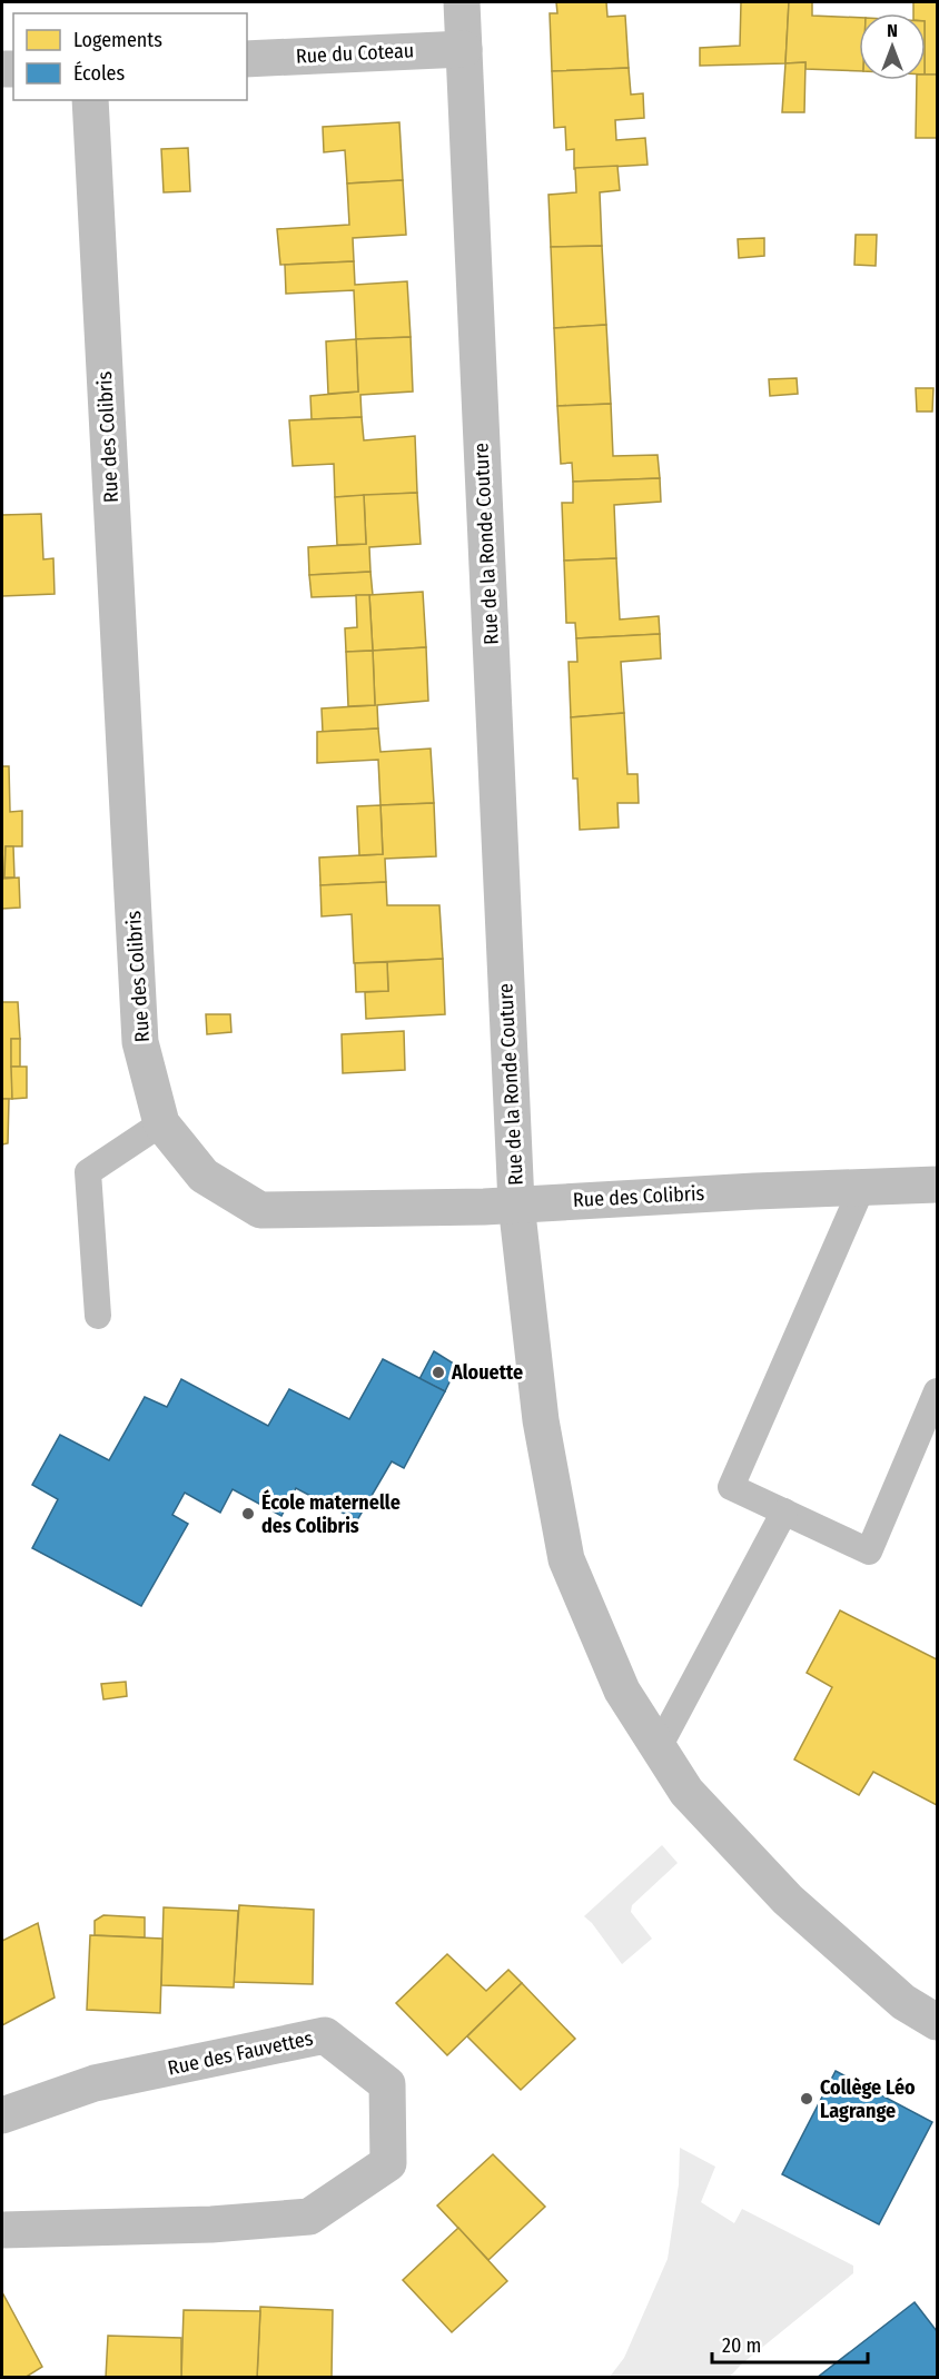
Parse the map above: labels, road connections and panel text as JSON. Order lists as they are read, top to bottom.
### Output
{
  "streets": {
    "street": [
      "Rue du Coteau",
      "Rue des Colibris",
      "Rue de la Ronde Couture",
      "Rue des Fauvettes"
    ]
  },
  "crossings": [
    ["Rue du Coteau", "Rue de la Ronde Couture"],
    ["Rue des Colibris", "Rue de la Ronde Couture"]
  ],
  "places": ["Alouette", "École maternelle des Colibris", "Collège Léo Lagrange"],
  "legend": ["Logements", "Écoles"],
  "scale_bar": "20 m",
  "north": "top"
}
